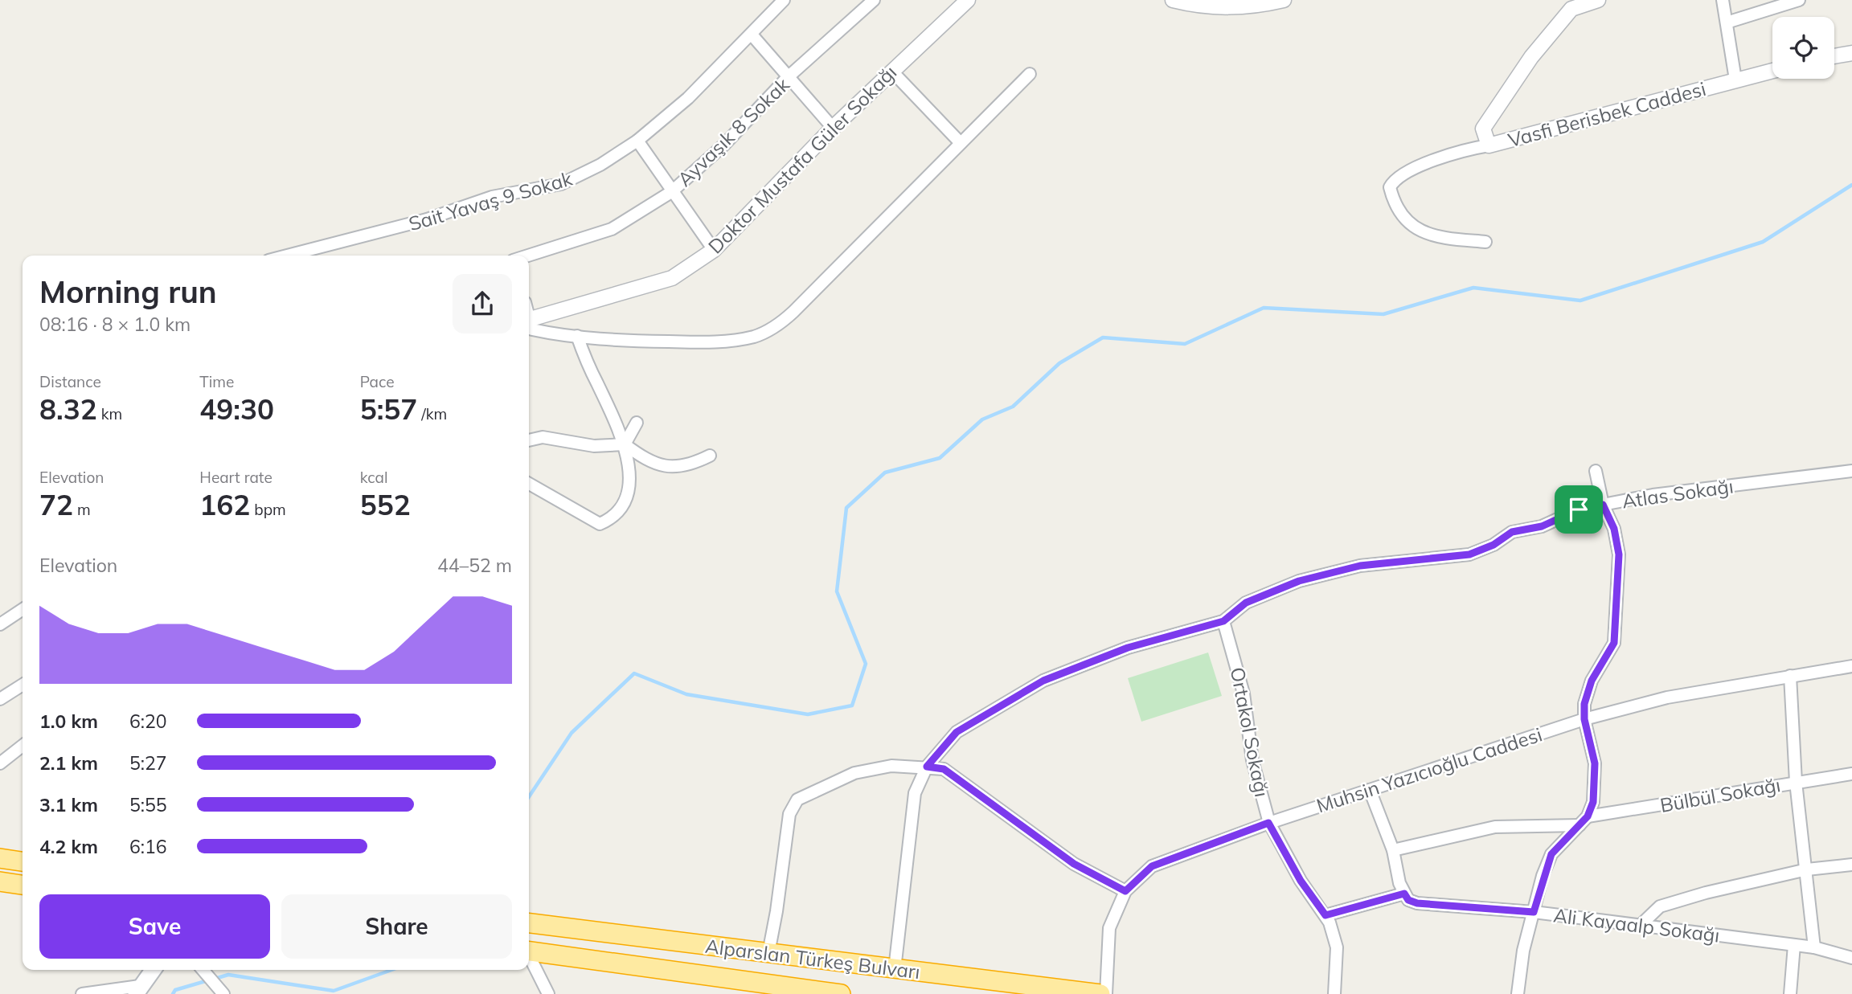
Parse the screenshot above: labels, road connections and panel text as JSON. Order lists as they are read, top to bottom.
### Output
{
  "streets": {
    "highway": ["Alparslan Türkeş Bulvarı"],
    "street": [
      "Vasfi Berisbek Caddesi",
      "Ayvaşık 8 Sokak",
      "Doktor Mustafa Güler Sokağı",
      "Sait Yavaş 9 Sokak",
      "Atlas Sokağı",
      "Ortakol Sokağı",
      "Muhsin Yazıcıoğlu Caddesi",
      "Bülbül Sokağı",
      "Ali Kayaalp Sokağı"
    ]
  },
  "crossings": [
    ["Atlas Sokağı", "Ortakol Sokağı"],
    ["Ortakol Sokağı", "Muhsin Yazıcıoğlu Caddesi"]
  ],
  "page": {
    "heading": ["Morning run", "08:16 · 8 × 1.0 km"],
    "stats": [
      ["Distance", "8.32 km"],
      ["Time", "49:30"],
      ["Pace", "5:57 /km"],
      ["Elevation", "72 m"],
      ["Heart rate", "162 bpm"],
      ["kcal", "552"]
    ],
    "chart": ["Elevation", "44–52 m"],
    "list": [
      {
        "name": "1.0 km",
        "note": "6:20"
      },
      {
        "name": "2.1 km",
        "note": "5:27"
      },
      {
        "name": "3.1 km",
        "note": "5:55"
      },
      {
        "name": "4.2 km",
        "note": "6:16"
      }
    ],
    "buttons": ["Save", "Share"]
  }
}
